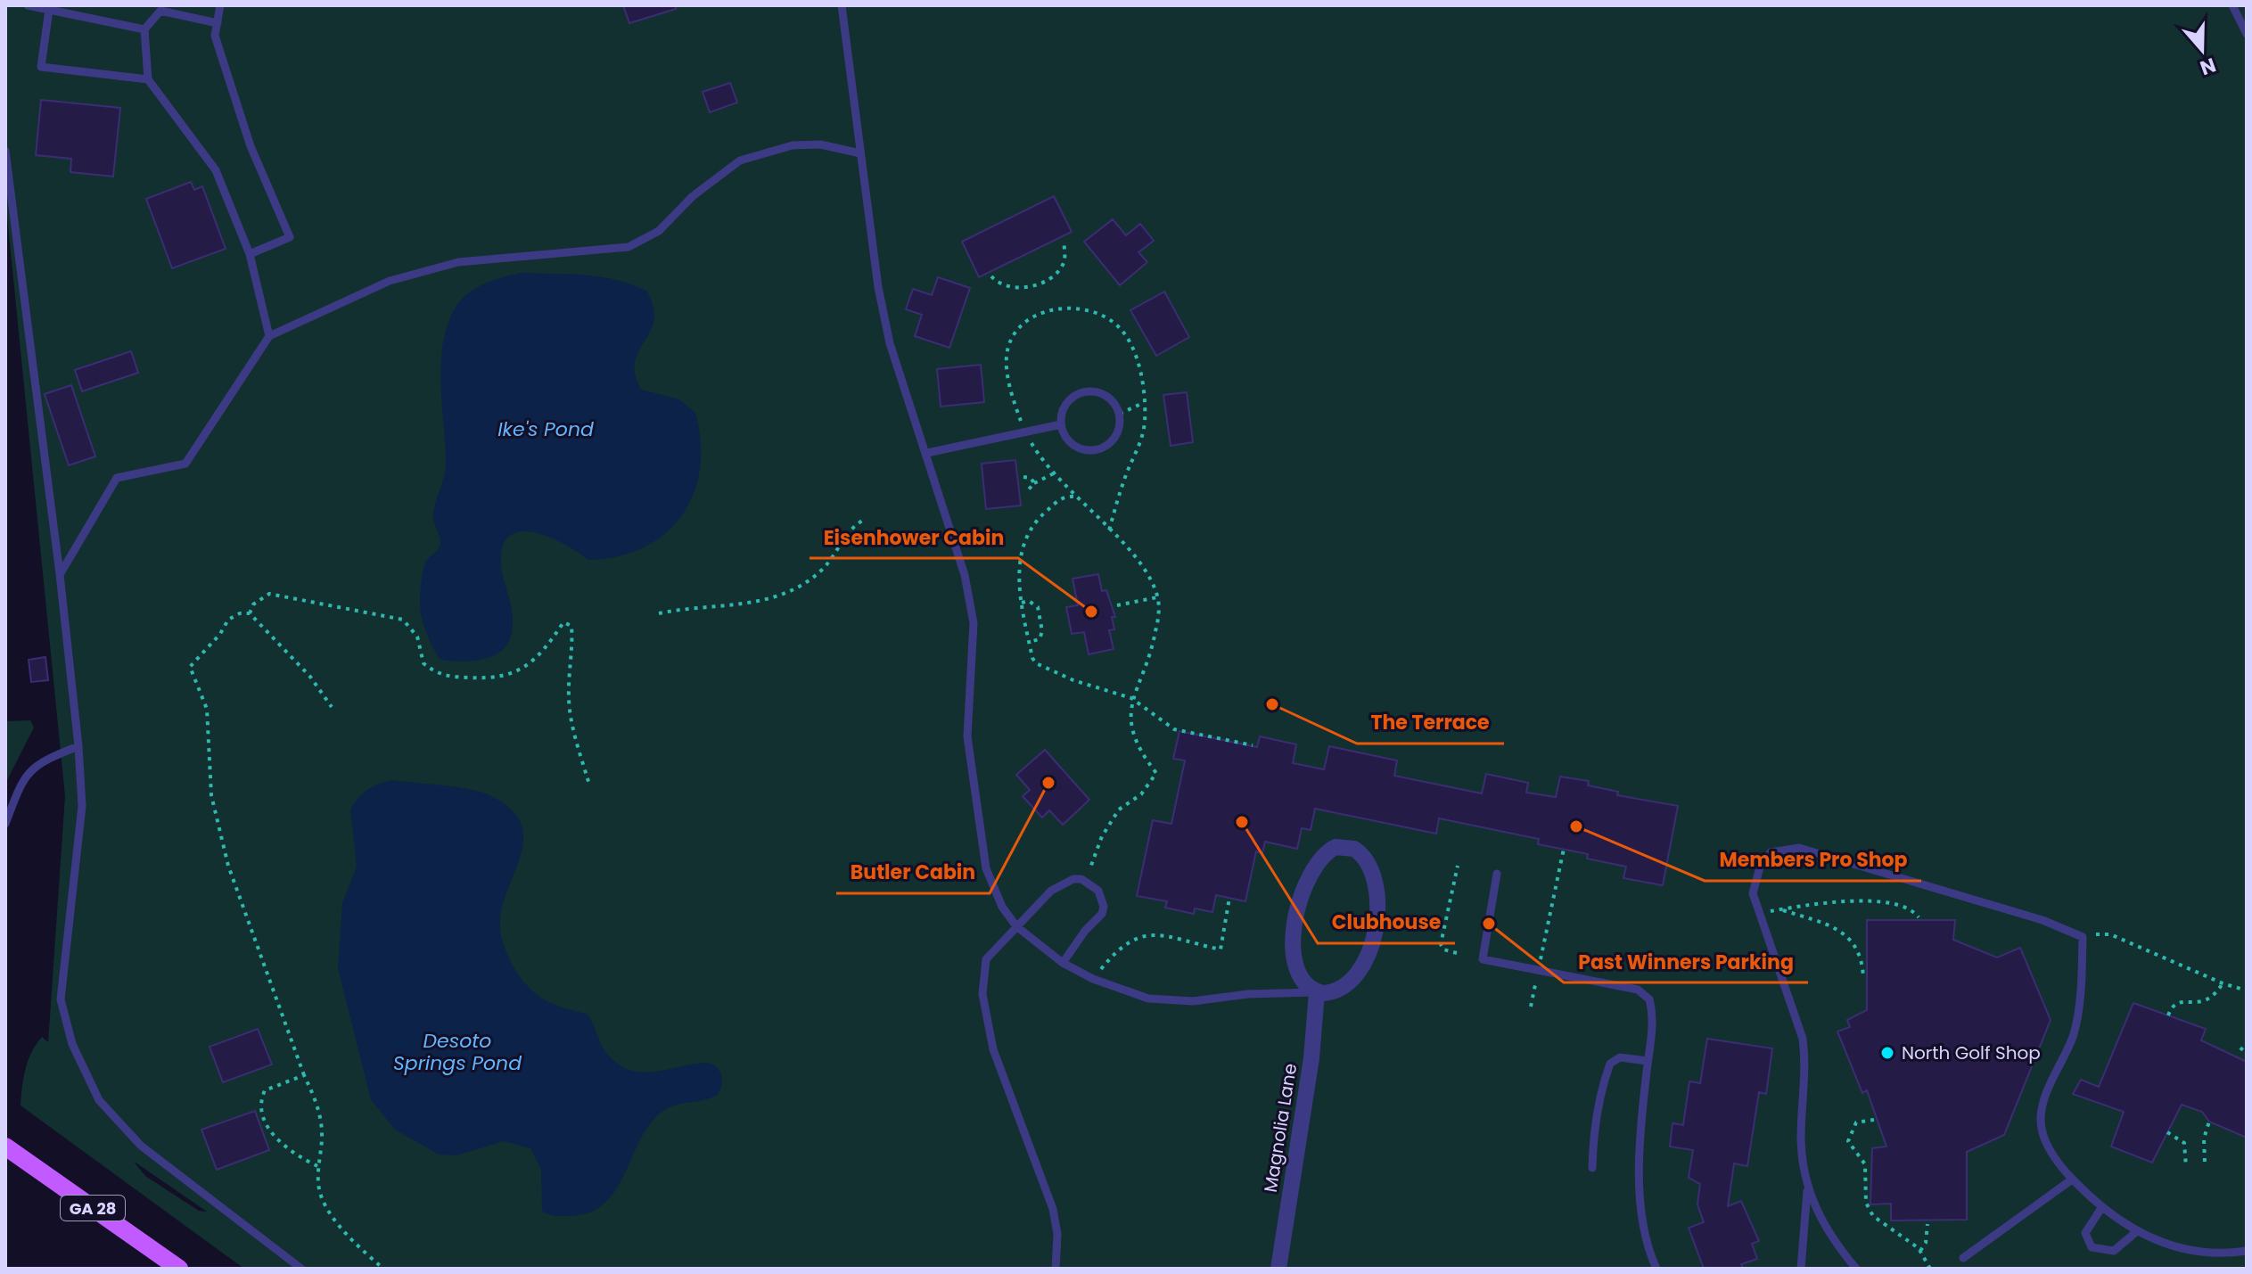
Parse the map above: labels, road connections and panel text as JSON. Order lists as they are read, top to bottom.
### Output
{
  "streets": {
    "main road": ["GA 28"],
    "street": ["Magnolia Lane"]
  },
  "water": ["Ike's Pond", "Desoto Springs Pond"],
  "places": [
    "Eisenhower Cabin",
    "The Terrace",
    "Butler Cabin",
    "Clubhouse",
    "Members Pro Shop",
    "Past Winners Parking",
    "North Golf Shop"
  ],
  "north": "bottom"
}
